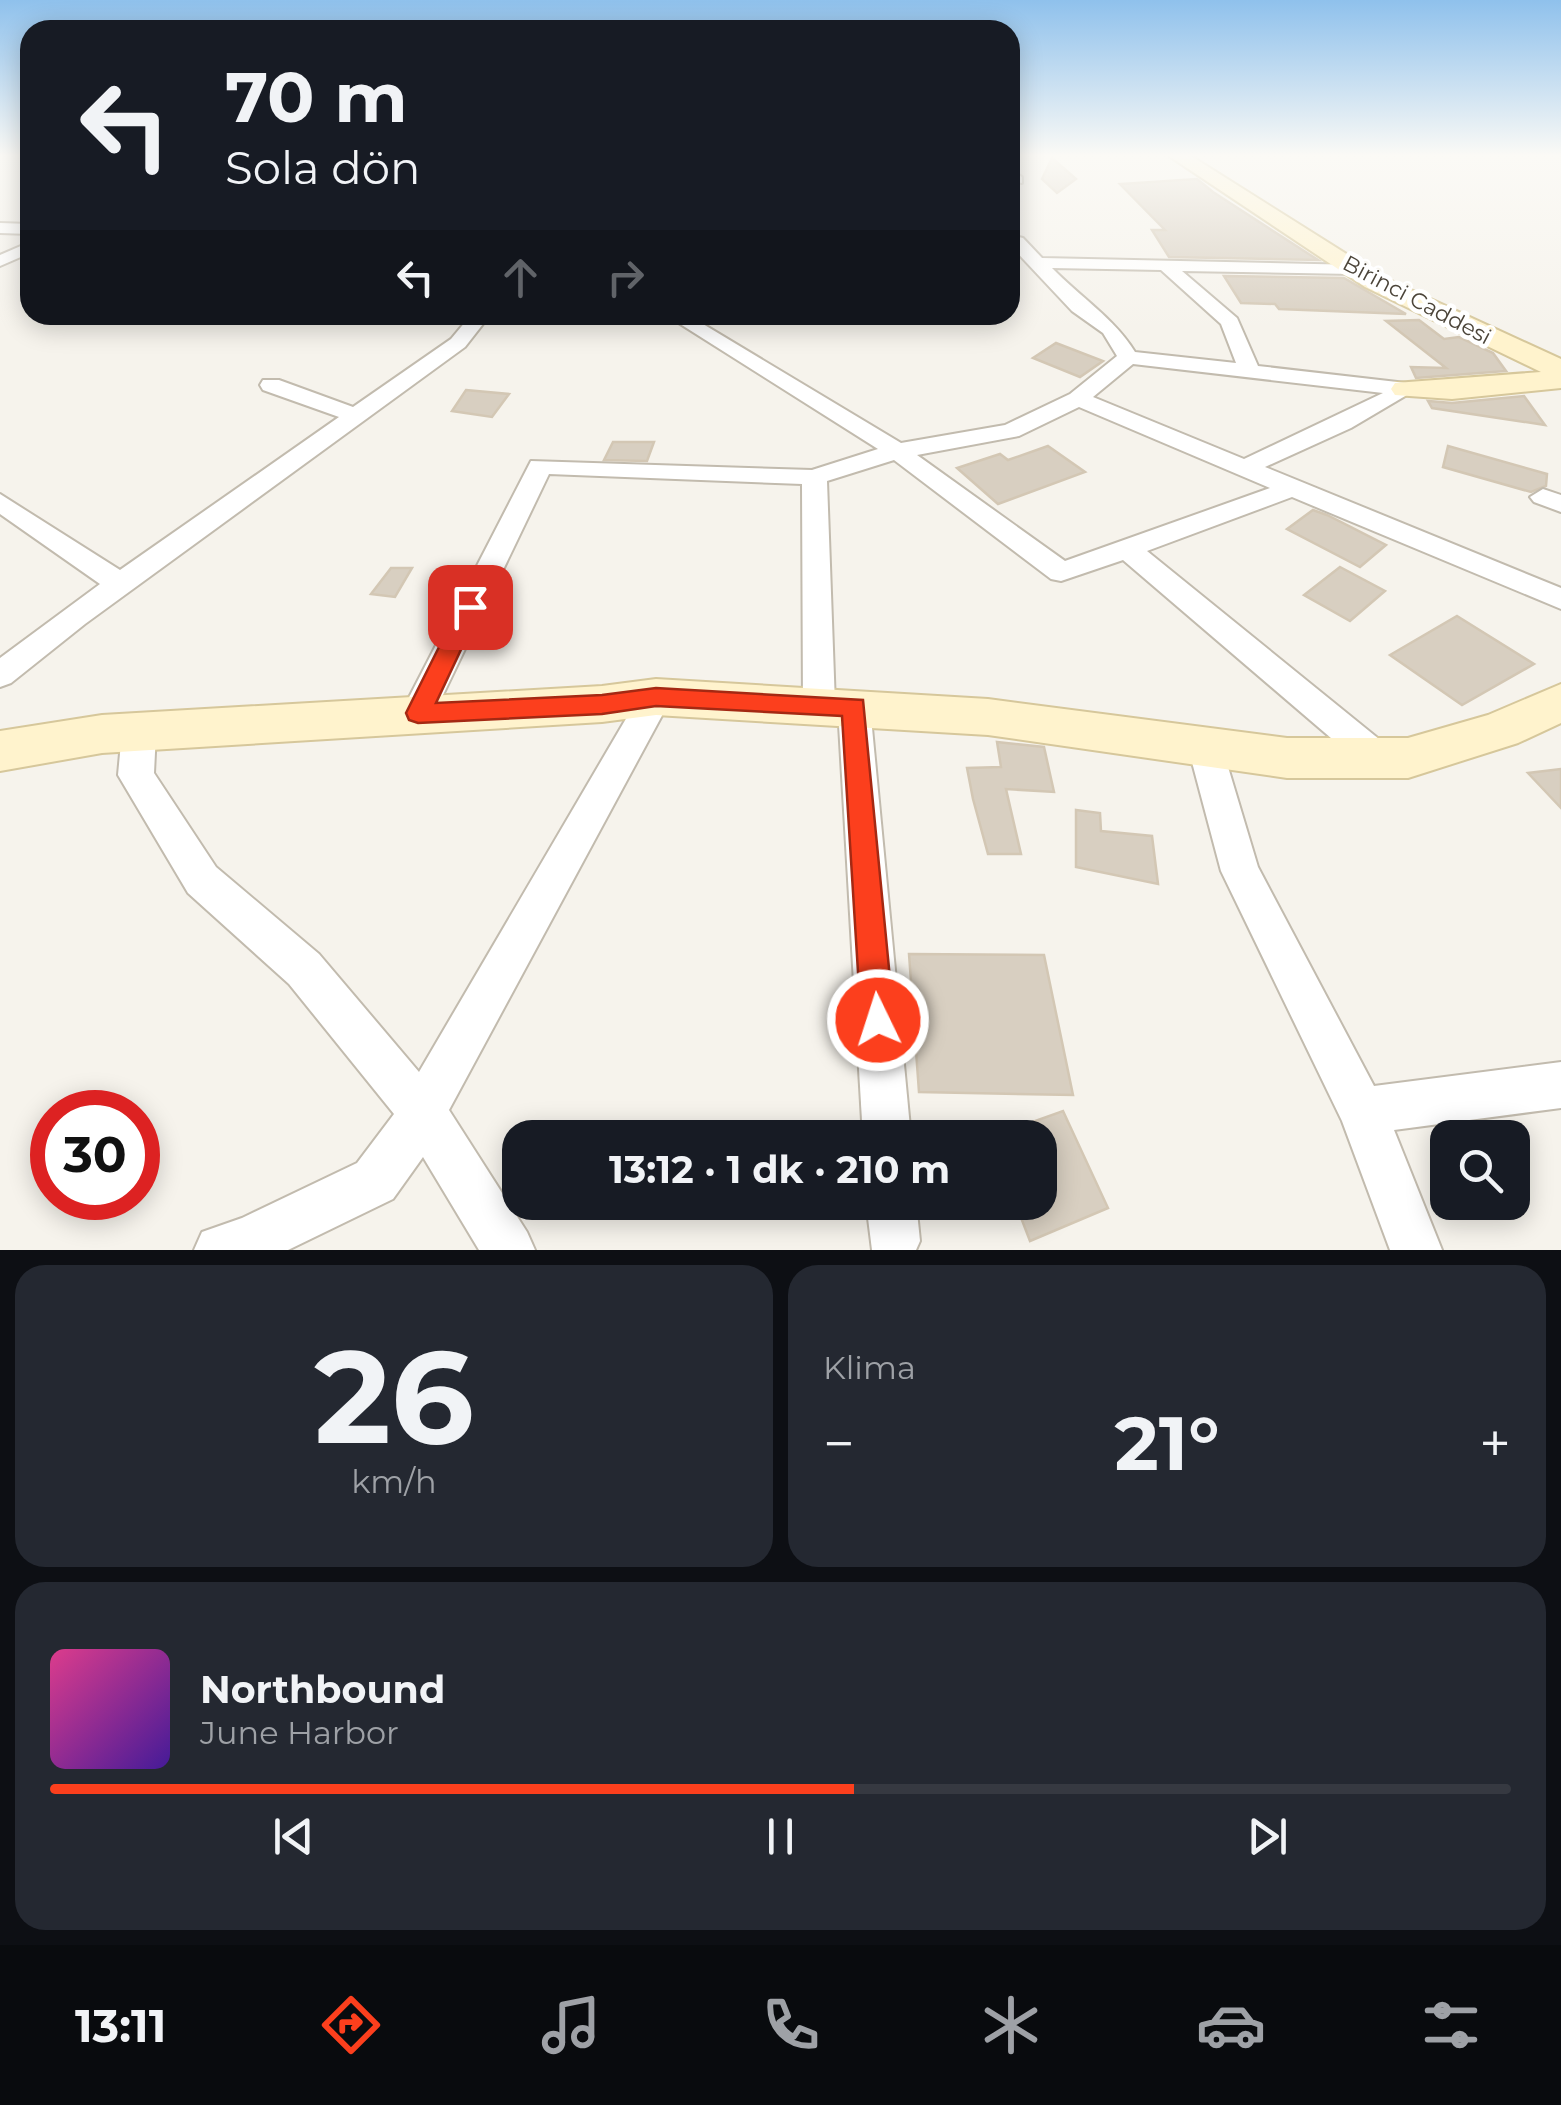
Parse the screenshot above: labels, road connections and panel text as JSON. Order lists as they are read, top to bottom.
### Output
{
  "streets": {
    "street": ["Birinci Caddesi"]
  },
  "page": {
    "turn": ["70 m", "Sola dön"],
    "limit": "30",
    "trip": "13:12 · 1 dk · 210 m",
    "tile": [
      ["26", "km/h"],
      "Klima"
    ],
    "heat": ["−", "21°", "+"],
    "song": ["Northbound", "June Harbor"],
    "tabs": "13:11"
  }
}
